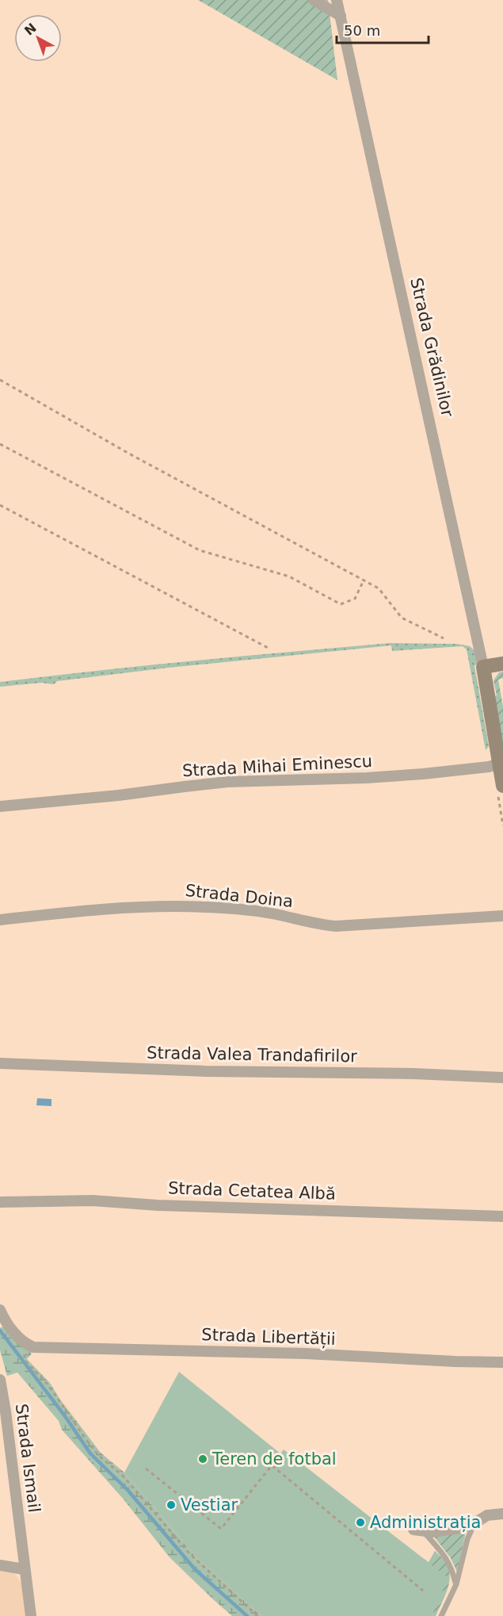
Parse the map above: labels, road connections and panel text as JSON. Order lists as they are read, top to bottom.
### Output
{
  "streets": {
    "street": [
      "Strada Grădinilor",
      "Strada Mihai Eminescu",
      "Strada Doina",
      "Strada Valea Trandafirilor",
      "Strada Cetatea Albă",
      "Strada Libertății",
      "Strada Ismail"
    ]
  },
  "places": ["Teren de fotbal", "Vestiar", "Administrația"],
  "scale_bar": "50 m",
  "north": "top left"
}
